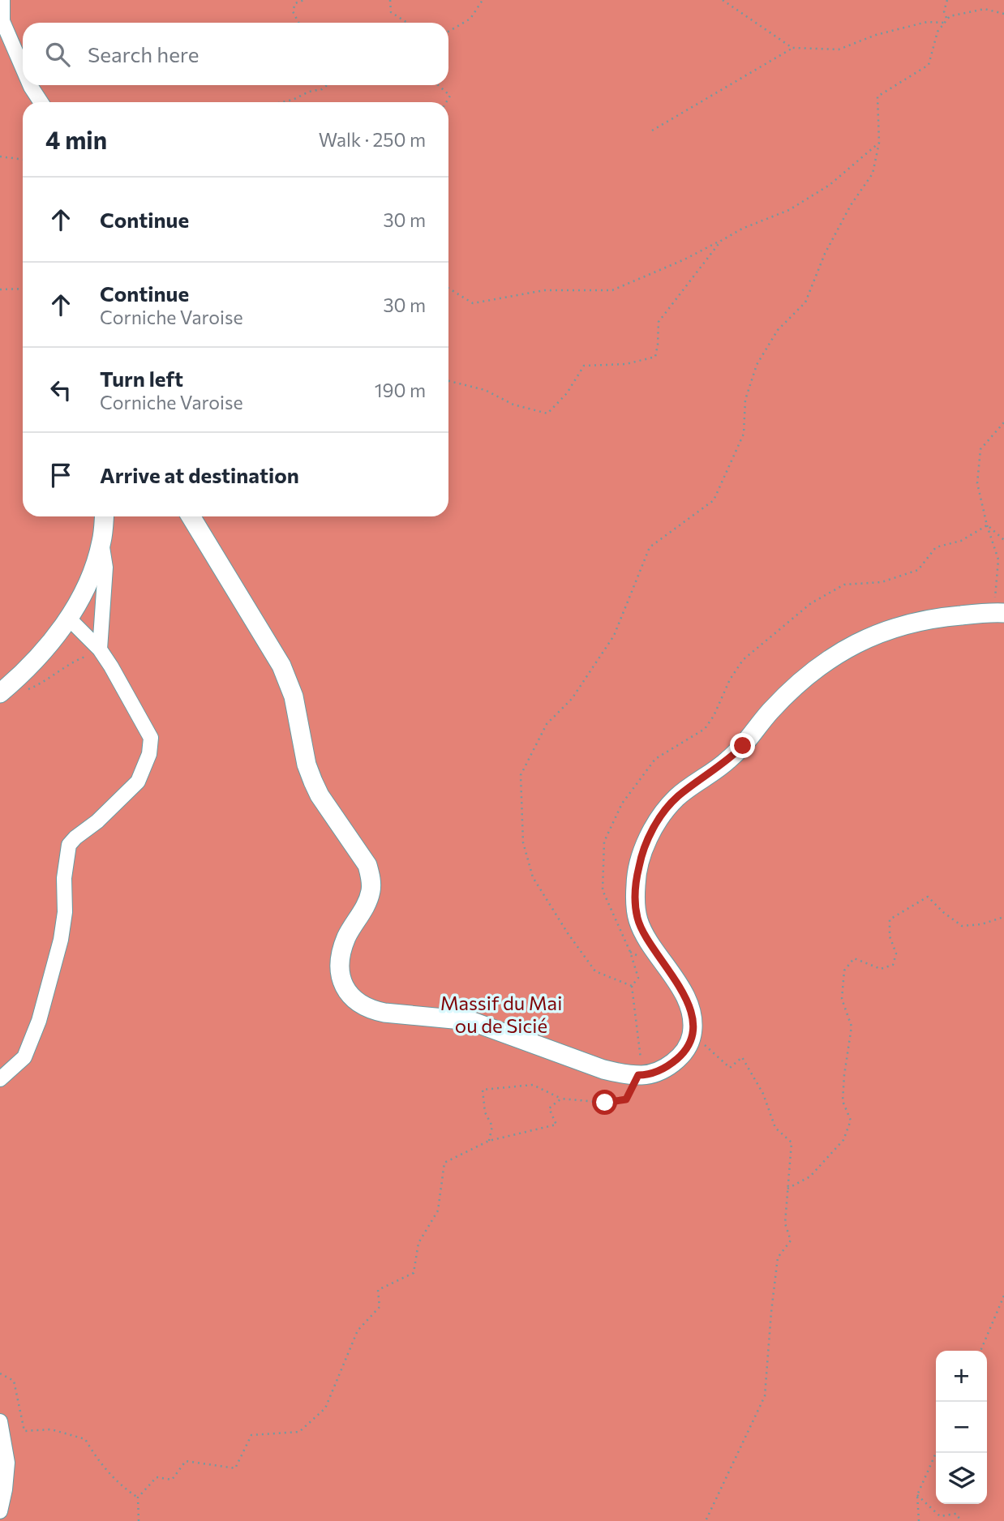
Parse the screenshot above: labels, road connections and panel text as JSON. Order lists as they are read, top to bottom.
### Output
{
  "parks": ["Massif du Mai ou de Sicié"],
  "page": {
    "search": "Search here",
    "heading": ["4 min", "Walk · 250 m"],
    "list": [
      ["Continue", "30 m"],
      ["Continue", "Corniche Varoise", "30 m"],
      ["Turn left", "Corniche Varoise", "190 m"],
      "Arrive at destination"
    ],
    "map_buttons": ["+", "−"]
  }
}
